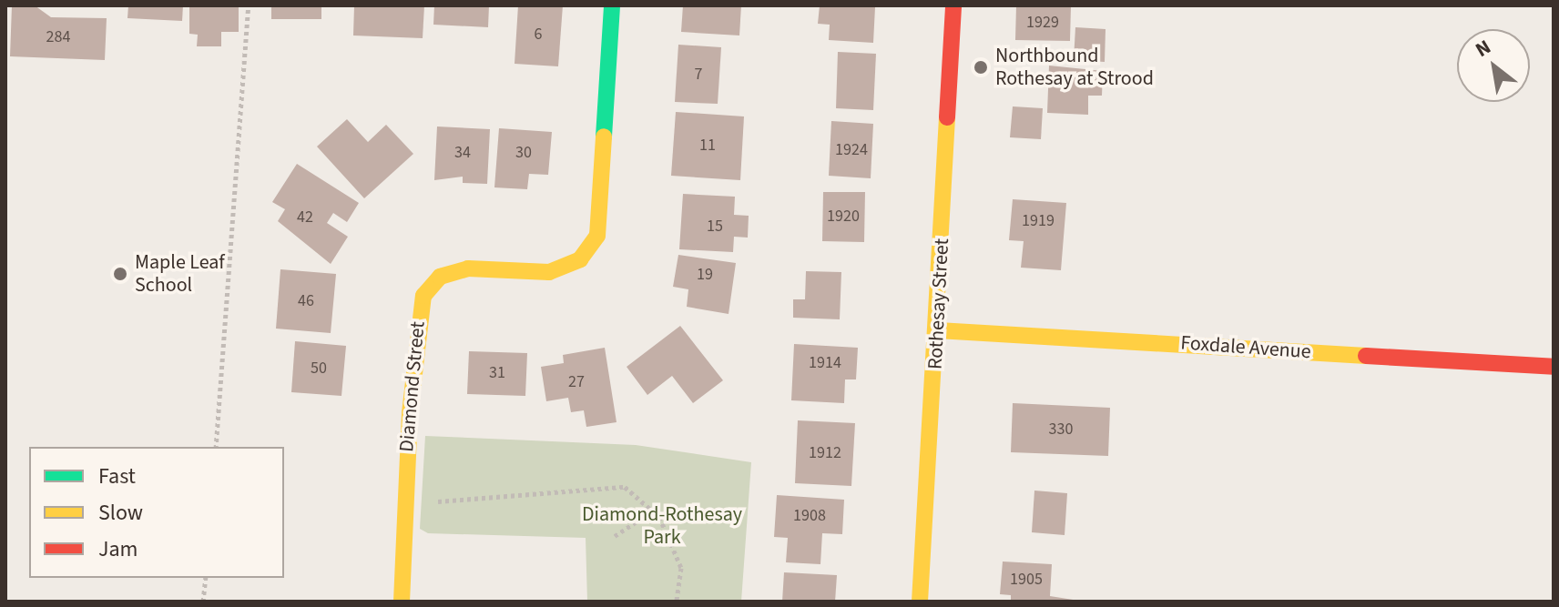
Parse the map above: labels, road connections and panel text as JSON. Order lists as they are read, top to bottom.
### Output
{
  "streets": {
    "street": ["Rothesay Street", "Foxdale Avenue", "Diamond Street"]
  },
  "crossings": [
    ["Rothesay Street", "Foxdale Avenue"]
  ],
  "parks": ["Diamond-Rothesay Park"],
  "places": ["Northbound Rothesay at Strood", "Maple Leaf School"],
  "house_numbers": [
    "1929",
    "6",
    "284",
    "7",
    "11",
    "1924",
    "34",
    "30",
    "1920",
    "42",
    "1919",
    "15",
    "19",
    "46",
    "1914",
    "50",
    "31",
    "27",
    "330",
    "1912",
    "1908",
    "1905"
  ],
  "legend": ["Fast", "Slow", "Jam"],
  "north": "top left"
}
